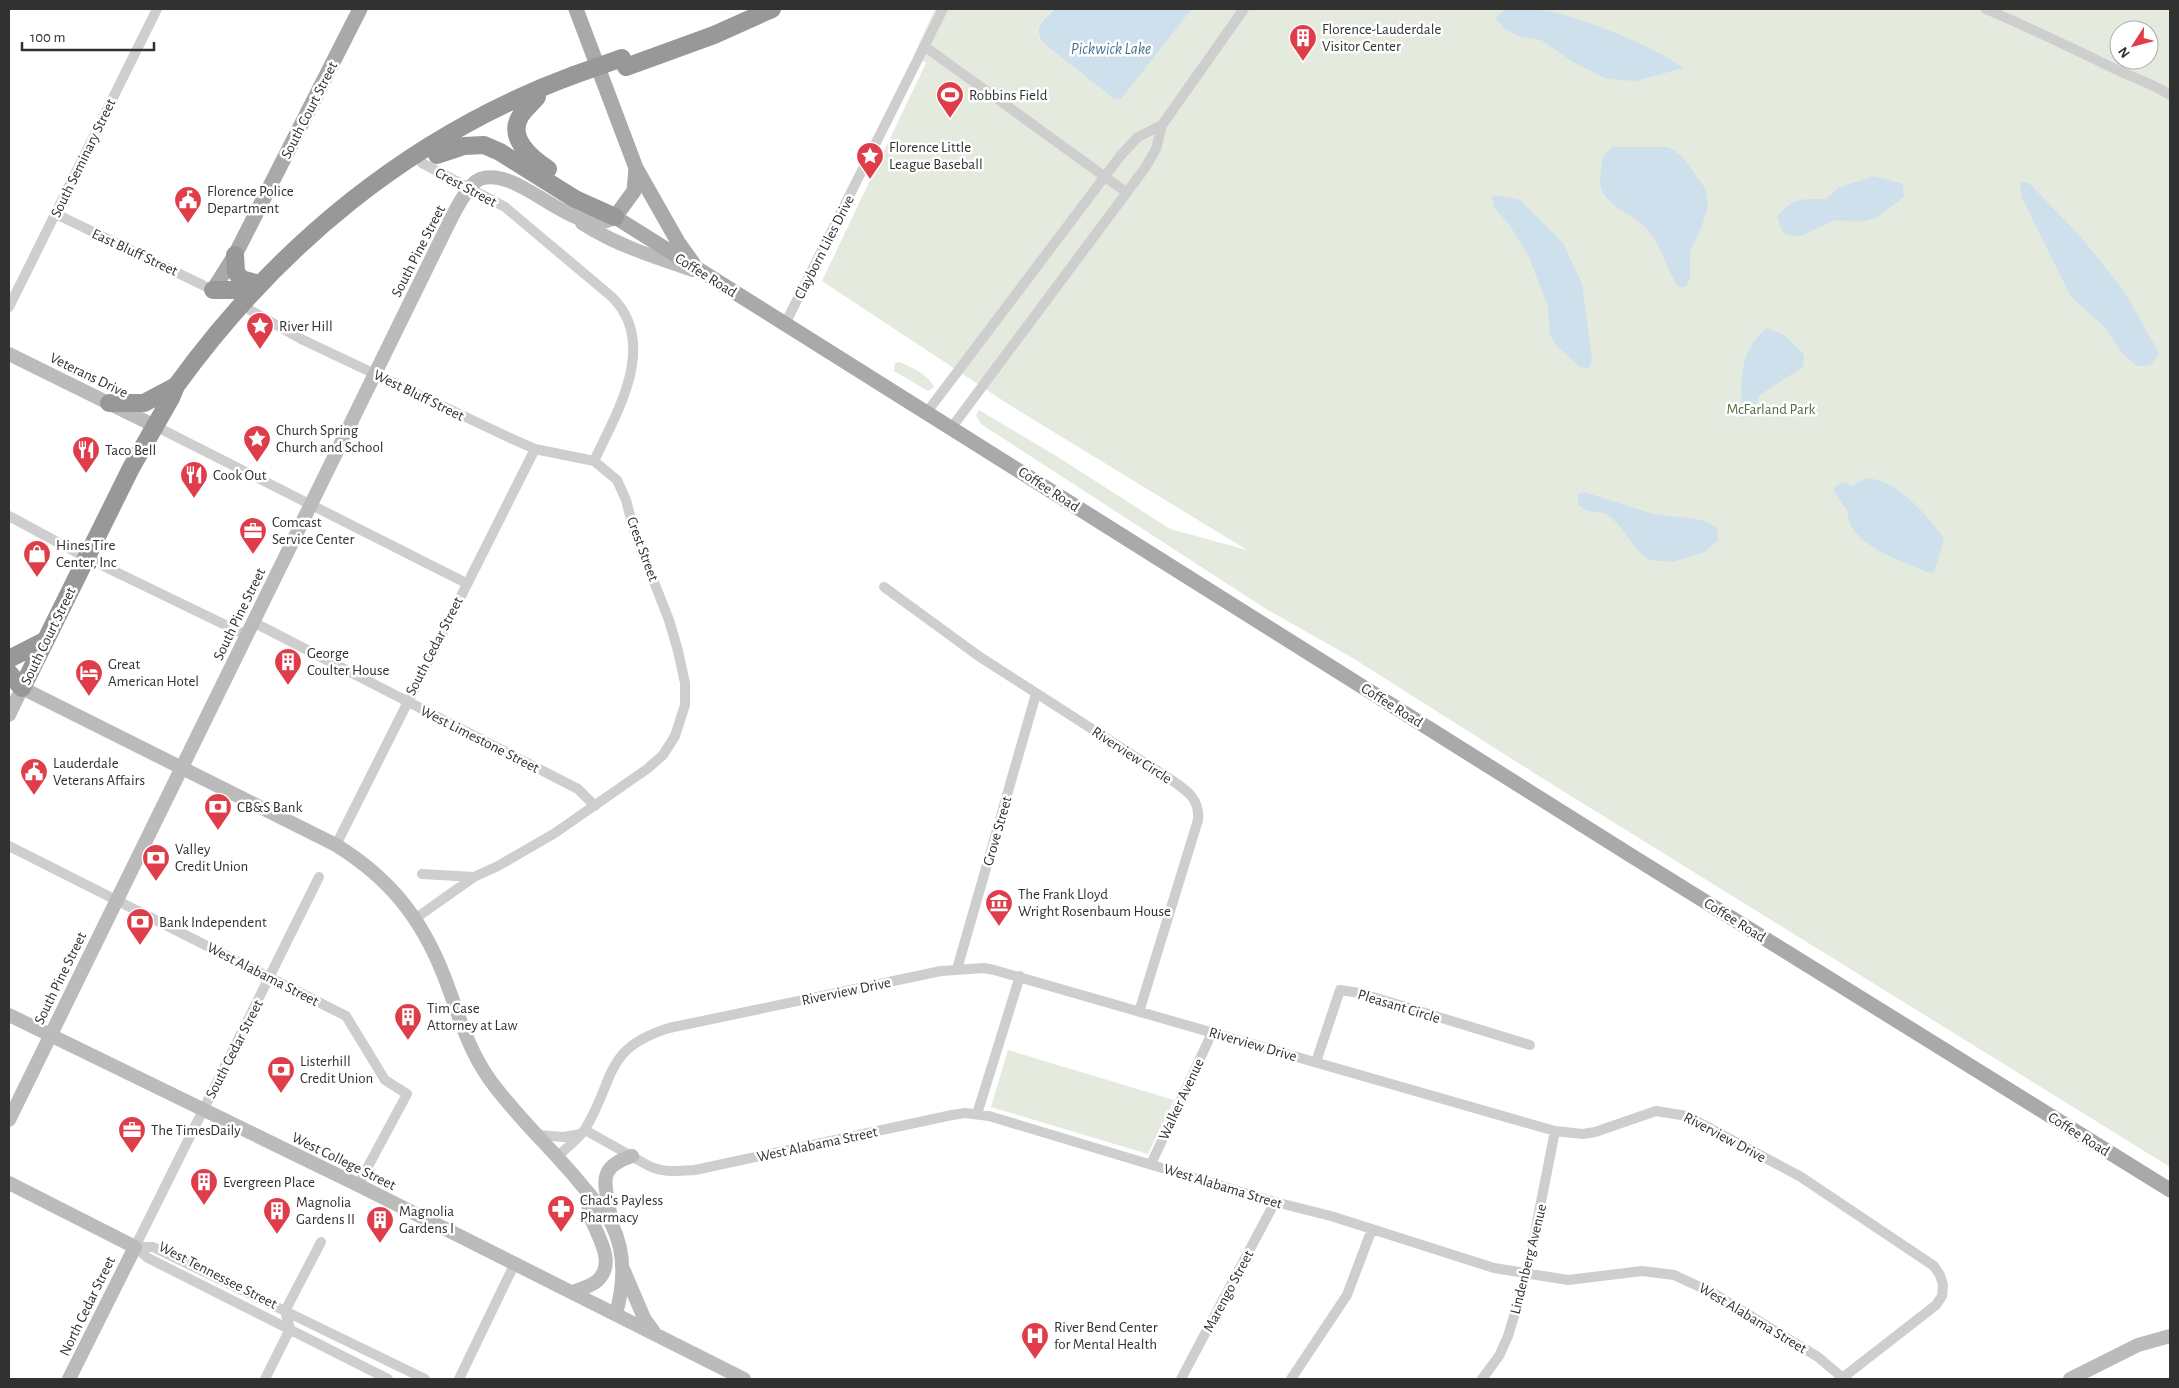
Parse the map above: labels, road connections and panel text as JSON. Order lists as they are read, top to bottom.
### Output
{
  "streets": {
    "highway": ["South Court Street"],
    "main road": ["Coffee Road"],
    "street": [
      "South Seminary Street",
      "Crest Street",
      "Clayborn Liles Drive",
      "South Pine Street",
      "East Bluff Street",
      "Veterans Drive",
      "West Bluff Street",
      "South Cedar Street",
      "West Limestone Street",
      "Riverview Circle",
      "Grove Street",
      "West Alabama Street",
      "Riverview Drive",
      "Pleasant Circle",
      "Walker Avenue",
      "West College Street",
      "Lindenberg Avenue",
      "West Tennessee Street",
      "Marengo Street",
      "North Cedar Street"
    ]
  },
  "crossings": [
    ["South Court Street", "East Bluff Street"],
    ["South Court Street", "Veterans Drive"],
    ["South Seminary Street", "East Bluff Street"],
    ["Crest Street", "South Pine Street"],
    ["Crest Street", "West Bluff Street"],
    ["Crest Street", "West Limestone Street"],
    ["Clayborn Liles Drive", "Coffee Road"],
    ["South Pine Street", "West Bluff Street"],
    ["South Pine Street", "West Limestone Street"],
    ["South Pine Street", "West Alabama Street"],
    ["South Pine Street", "West College Street"],
    ["West Bluff Street", "South Cedar Street"],
    ["South Cedar Street", "West Limestone Street"],
    ["South Cedar Street", "West Alabama Street"],
    ["South Cedar Street", "West College Street"],
    ["South Cedar Street", "West Tennessee Street"],
    ["South Cedar Street", "North Cedar Street"],
    ["Riverview Circle", "Grove Street"],
    ["Riverview Circle", "Riverview Drive"],
    ["Grove Street", "Riverview Drive"],
    ["West Alabama Street", "Riverview Drive"],
    ["West Alabama Street", "Walker Avenue"],
    ["West Alabama Street", "West College Street"],
    ["West Alabama Street", "Lindenberg Avenue"],
    ["West Alabama Street", "Marengo Street"],
    ["Riverview Drive", "Pleasant Circle"],
    ["Riverview Drive", "Walker Avenue"],
    ["Riverview Drive", "Lindenberg Avenue"],
    ["West Tennessee Street", "North Cedar Street"]
  ],
  "water": ["Pickwick Lake"],
  "parks": ["McFarland Park"],
  "places": {
    "building": [
      "Florence-Lauderdale Visitor Center",
      "George Coulter House",
      "Tim Case Attorney at Law",
      "Evergreen Place",
      "Magnolia Gardens II",
      "Magnolia Gardens I"
    ],
    "sports": ["Robbins Field"],
    "place": ["Florence Little League Baseball", "River Hill", "Church Spring Church and School"],
    "public building": ["Florence Police Department", "Lauderdale Veterans Affairs"],
    "restaurant": ["Taco Bell", "Cook Out"],
    "office": ["Comcast Service Center", "The TimesDaily"],
    "shop": ["Hines Tire Center, Inc"],
    "hotel": ["Great American Hotel"],
    "bank": [
      "CB&S Bank",
      "Valley Credit Union",
      "Bank Independent",
      "Listerhill Credit Union"
    ],
    "museum": ["The Frank Lloyd Wright Rosenbaum House"],
    "pharmacy": ["Chad's Payless Pharmacy"],
    "hospital": ["River Bend Center for Mental Health"]
  },
  "scale_bar": "100 m",
  "north": "bottom left"
}
